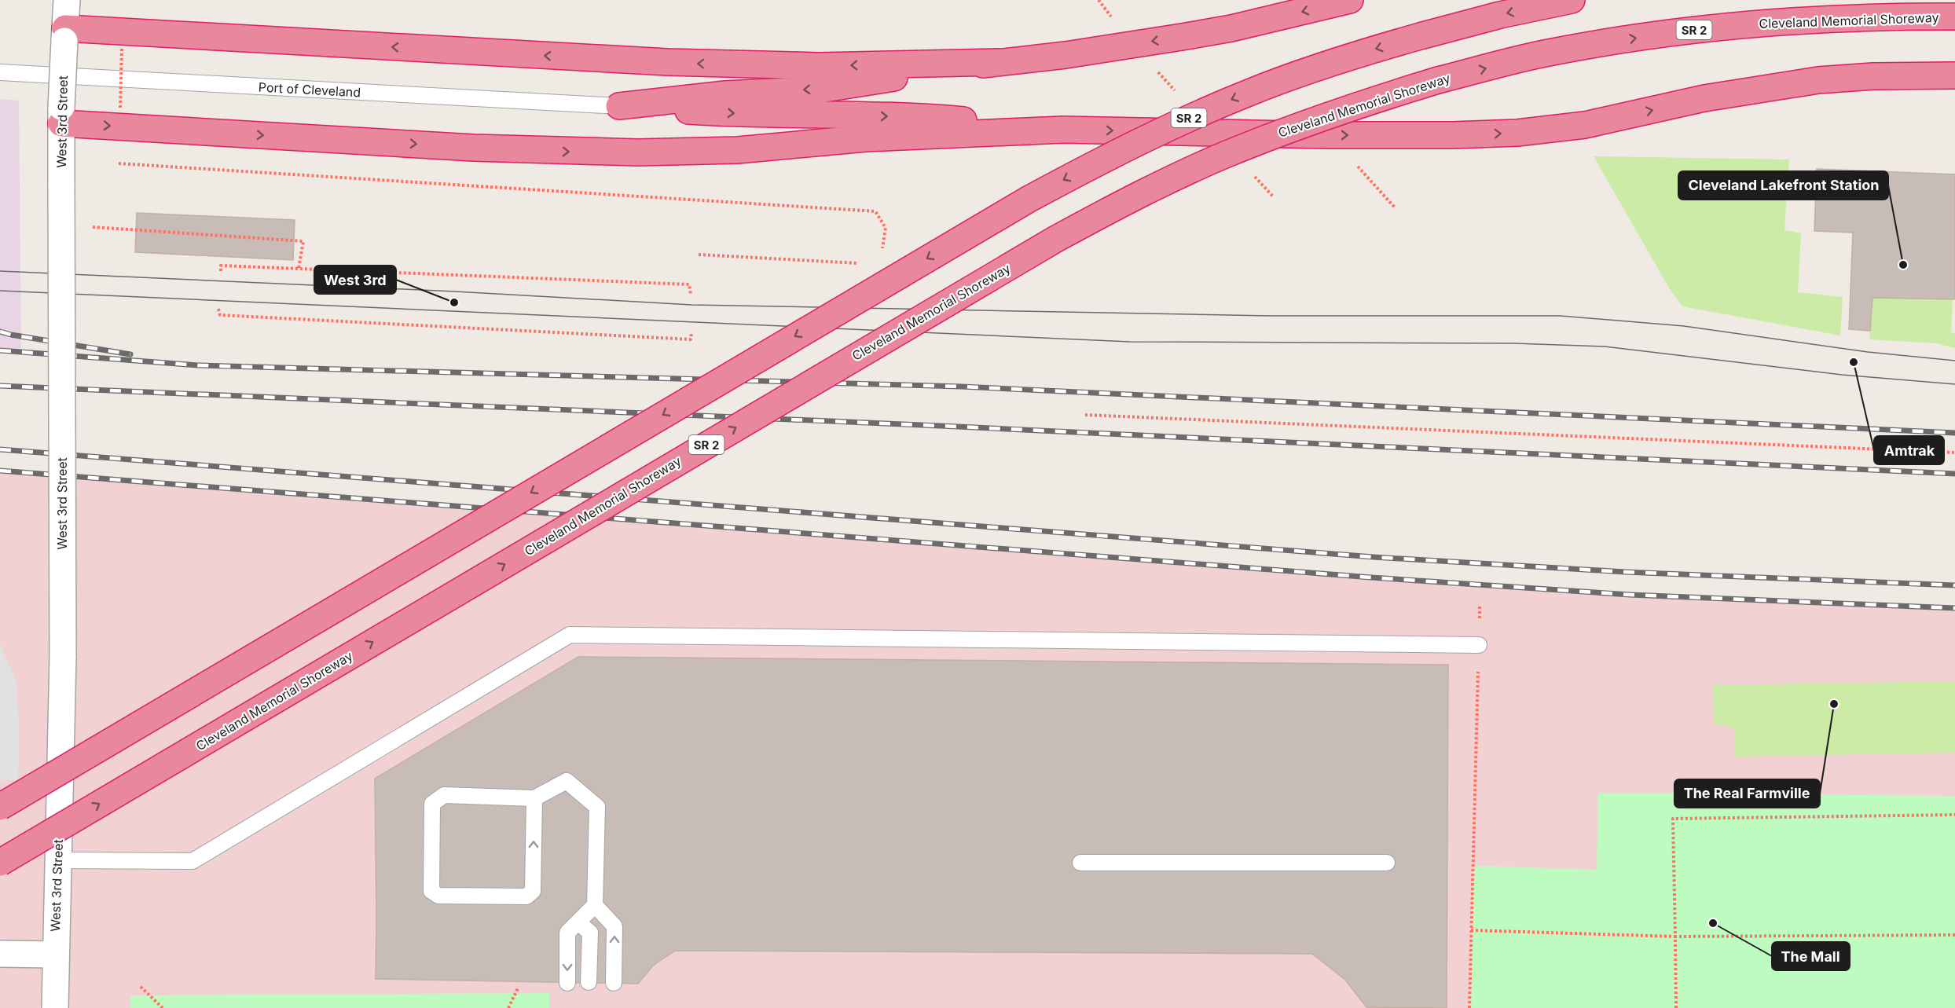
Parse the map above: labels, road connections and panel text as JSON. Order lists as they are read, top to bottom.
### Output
{
  "streets": {
    "highway": ["Cleveland Memorial Shoreway", "SR 2"],
    "street": ["West 3rd Street"],
    "lane": ["Port of Cleveland"]
  },
  "places": [
    "Cleveland Lakefront Station",
    "West 3rd",
    "Amtrak",
    "The Real Farmville",
    "The Mall"
  ]
}
